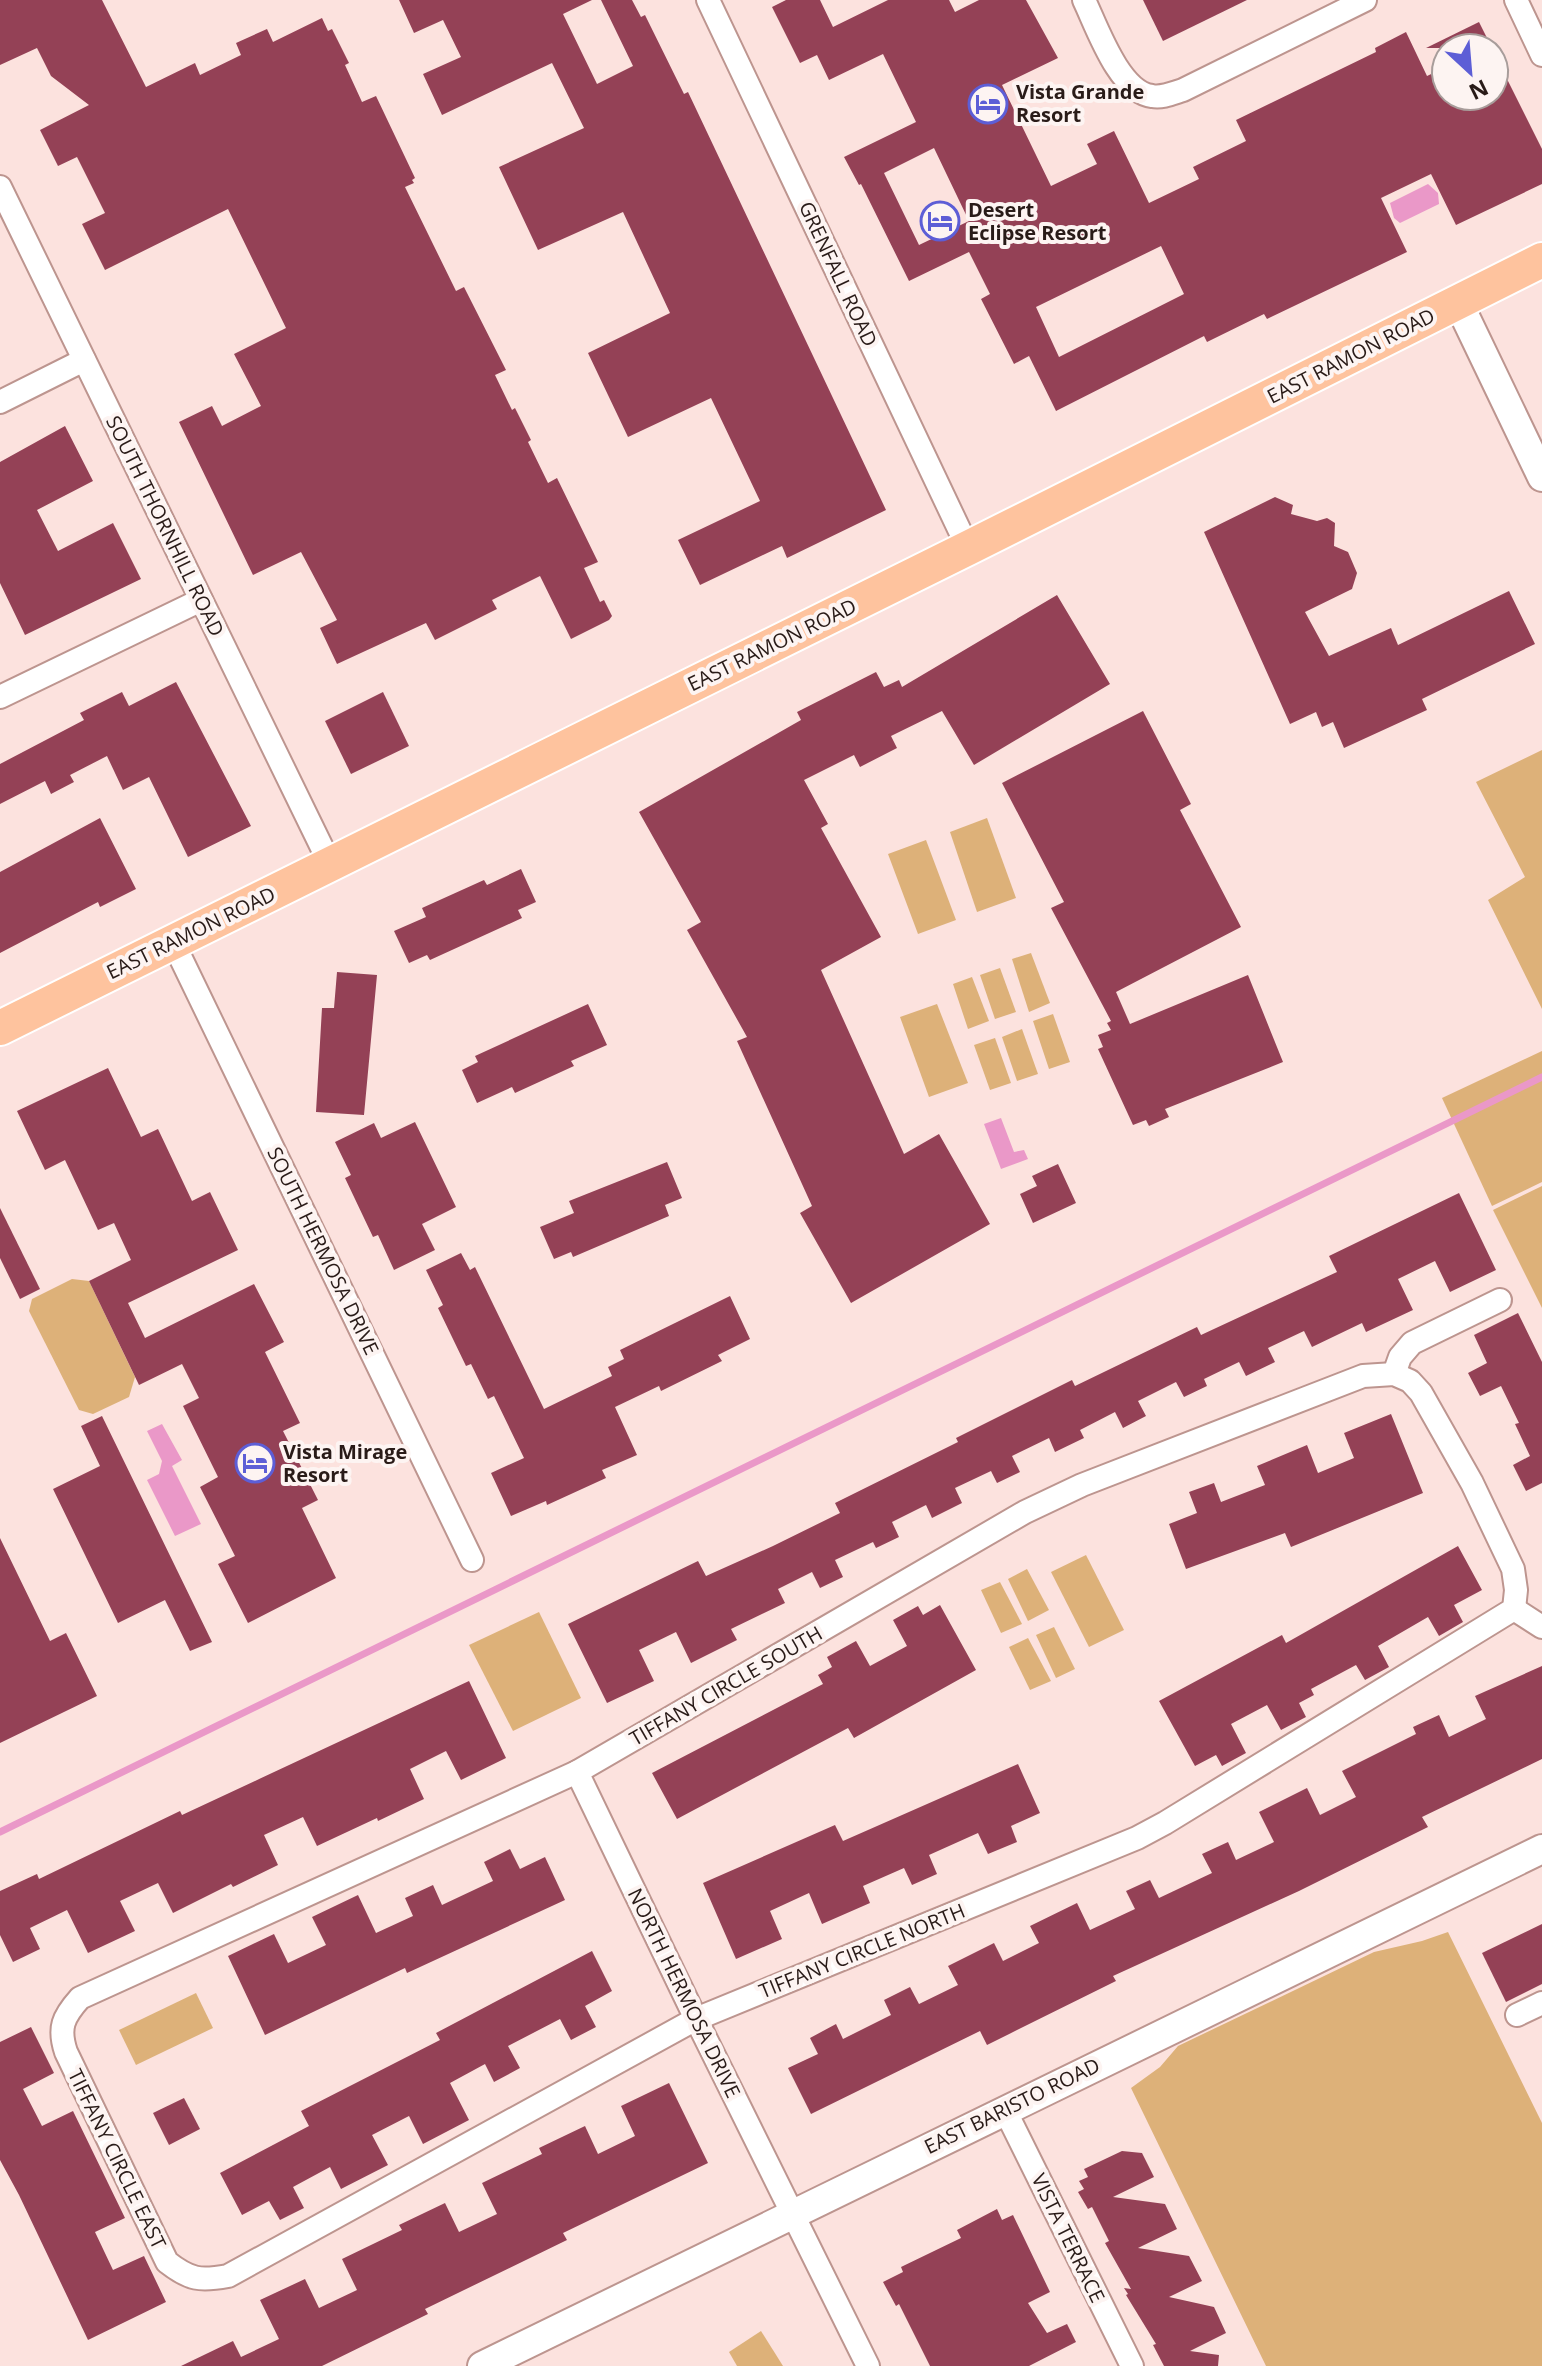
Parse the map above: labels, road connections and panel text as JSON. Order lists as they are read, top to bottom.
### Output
{
  "streets": {
    "main road": ["EAST RAMON ROAD"],
    "street": [
      "GRENFALL ROAD",
      "SOUTH THORNHILL ROAD",
      "SOUTH HERMOSA DRIVE",
      "TIFFANY CIRCLE SOUTH",
      "TIFFANY CIRCLE NORTH",
      "NORTH HERMOSA DRIVE",
      "EAST BARISTO ROAD",
      "TIFFANY CIRCLE EAST",
      "VISTA TERRACE"
    ]
  },
  "crossings": [
    ["GRENFALL ROAD", "EAST RAMON ROAD"],
    ["EAST RAMON ROAD", "SOUTH THORNHILL ROAD"],
    ["EAST RAMON ROAD", "SOUTH HERMOSA DRIVE"],
    ["TIFFANY CIRCLE SOUTH", "NORTH HERMOSA DRIVE"],
    ["TIFFANY CIRCLE SOUTH", "TIFFANY CIRCLE EAST"],
    ["TIFFANY CIRCLE NORTH", "NORTH HERMOSA DRIVE"],
    ["TIFFANY CIRCLE NORTH", "TIFFANY CIRCLE EAST"],
    ["NORTH HERMOSA DRIVE", "EAST BARISTO ROAD"],
    ["EAST BARISTO ROAD", "VISTA TERRACE"]
  ],
  "places": {
    "hotel": ["Vista Grande Resort", "Desert Eclipse Resort", "Vista Mirage Resort"]
  },
  "north": "bottom right"
}
